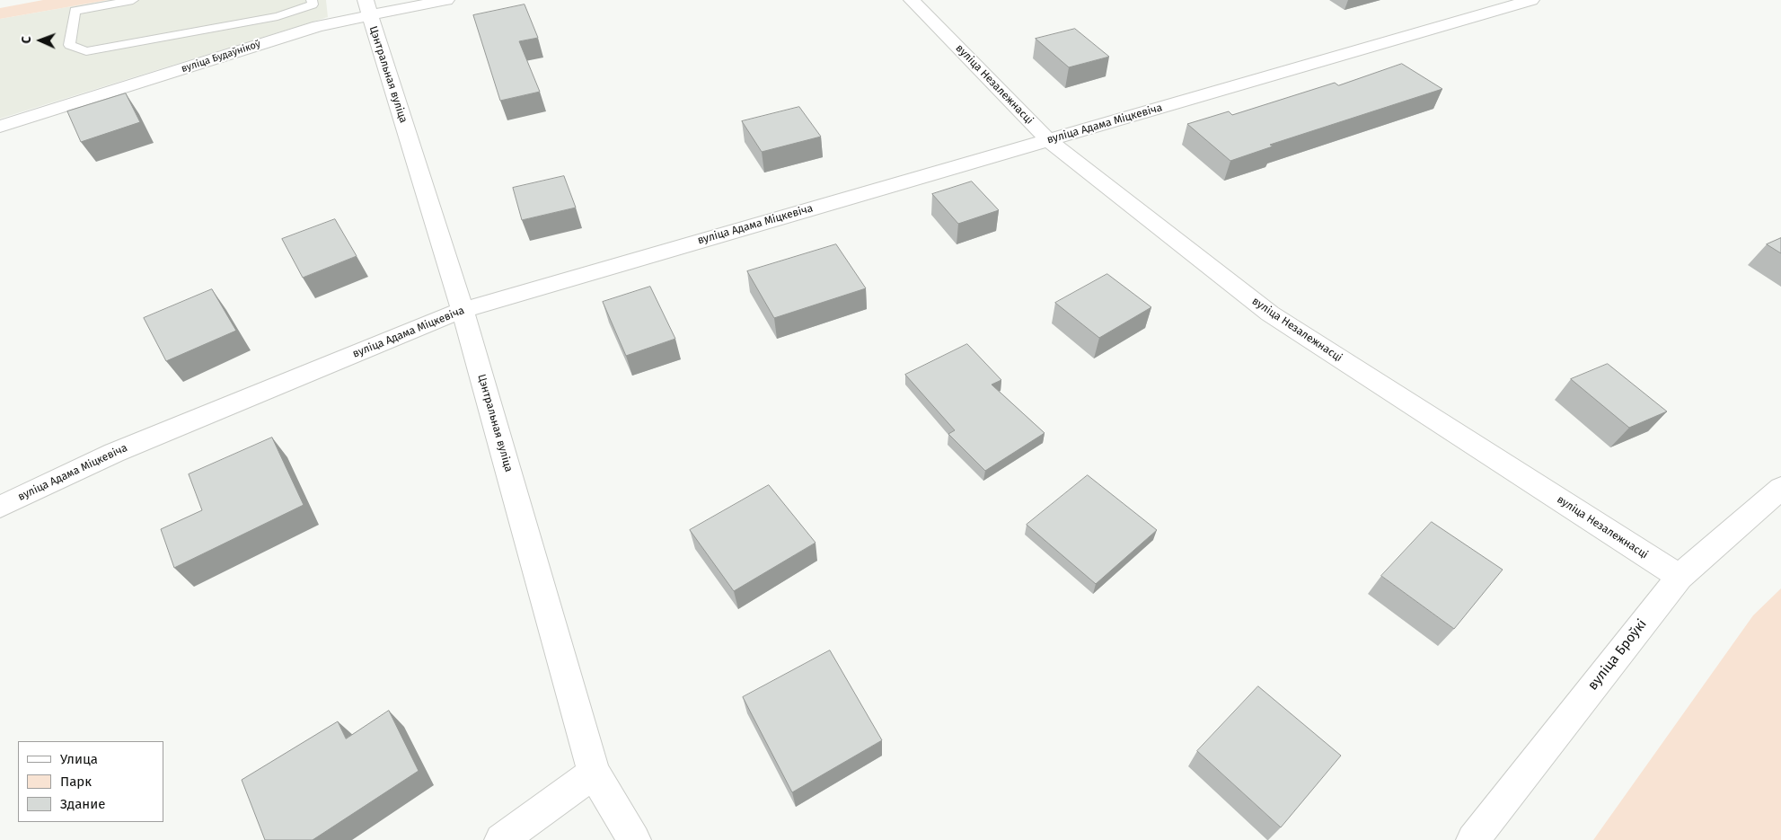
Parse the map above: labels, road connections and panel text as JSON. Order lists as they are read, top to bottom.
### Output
{
  "streets": {
    "street": [
      "вуліца Будаўнікоў",
      "Цэнтральная вуліца",
      "вуліца Незалежнасці",
      "вуліца Адама Міцкевіча",
      "вуліца Броўкі"
    ]
  },
  "crossings": [
    ["вуліца Будаўнікоў", "Цэнтральная вуліца"],
    ["Цэнтральная вуліца", "вуліца Адама Міцкевіча"],
    ["вуліца Незалежнасці", "вуліца Адама Міцкевіча"],
    ["вуліца Незалежнасці", "вуліца Броўкі"]
  ],
  "legend": ["Улица", "Парк", "Здание"],
  "north": "left"
}
